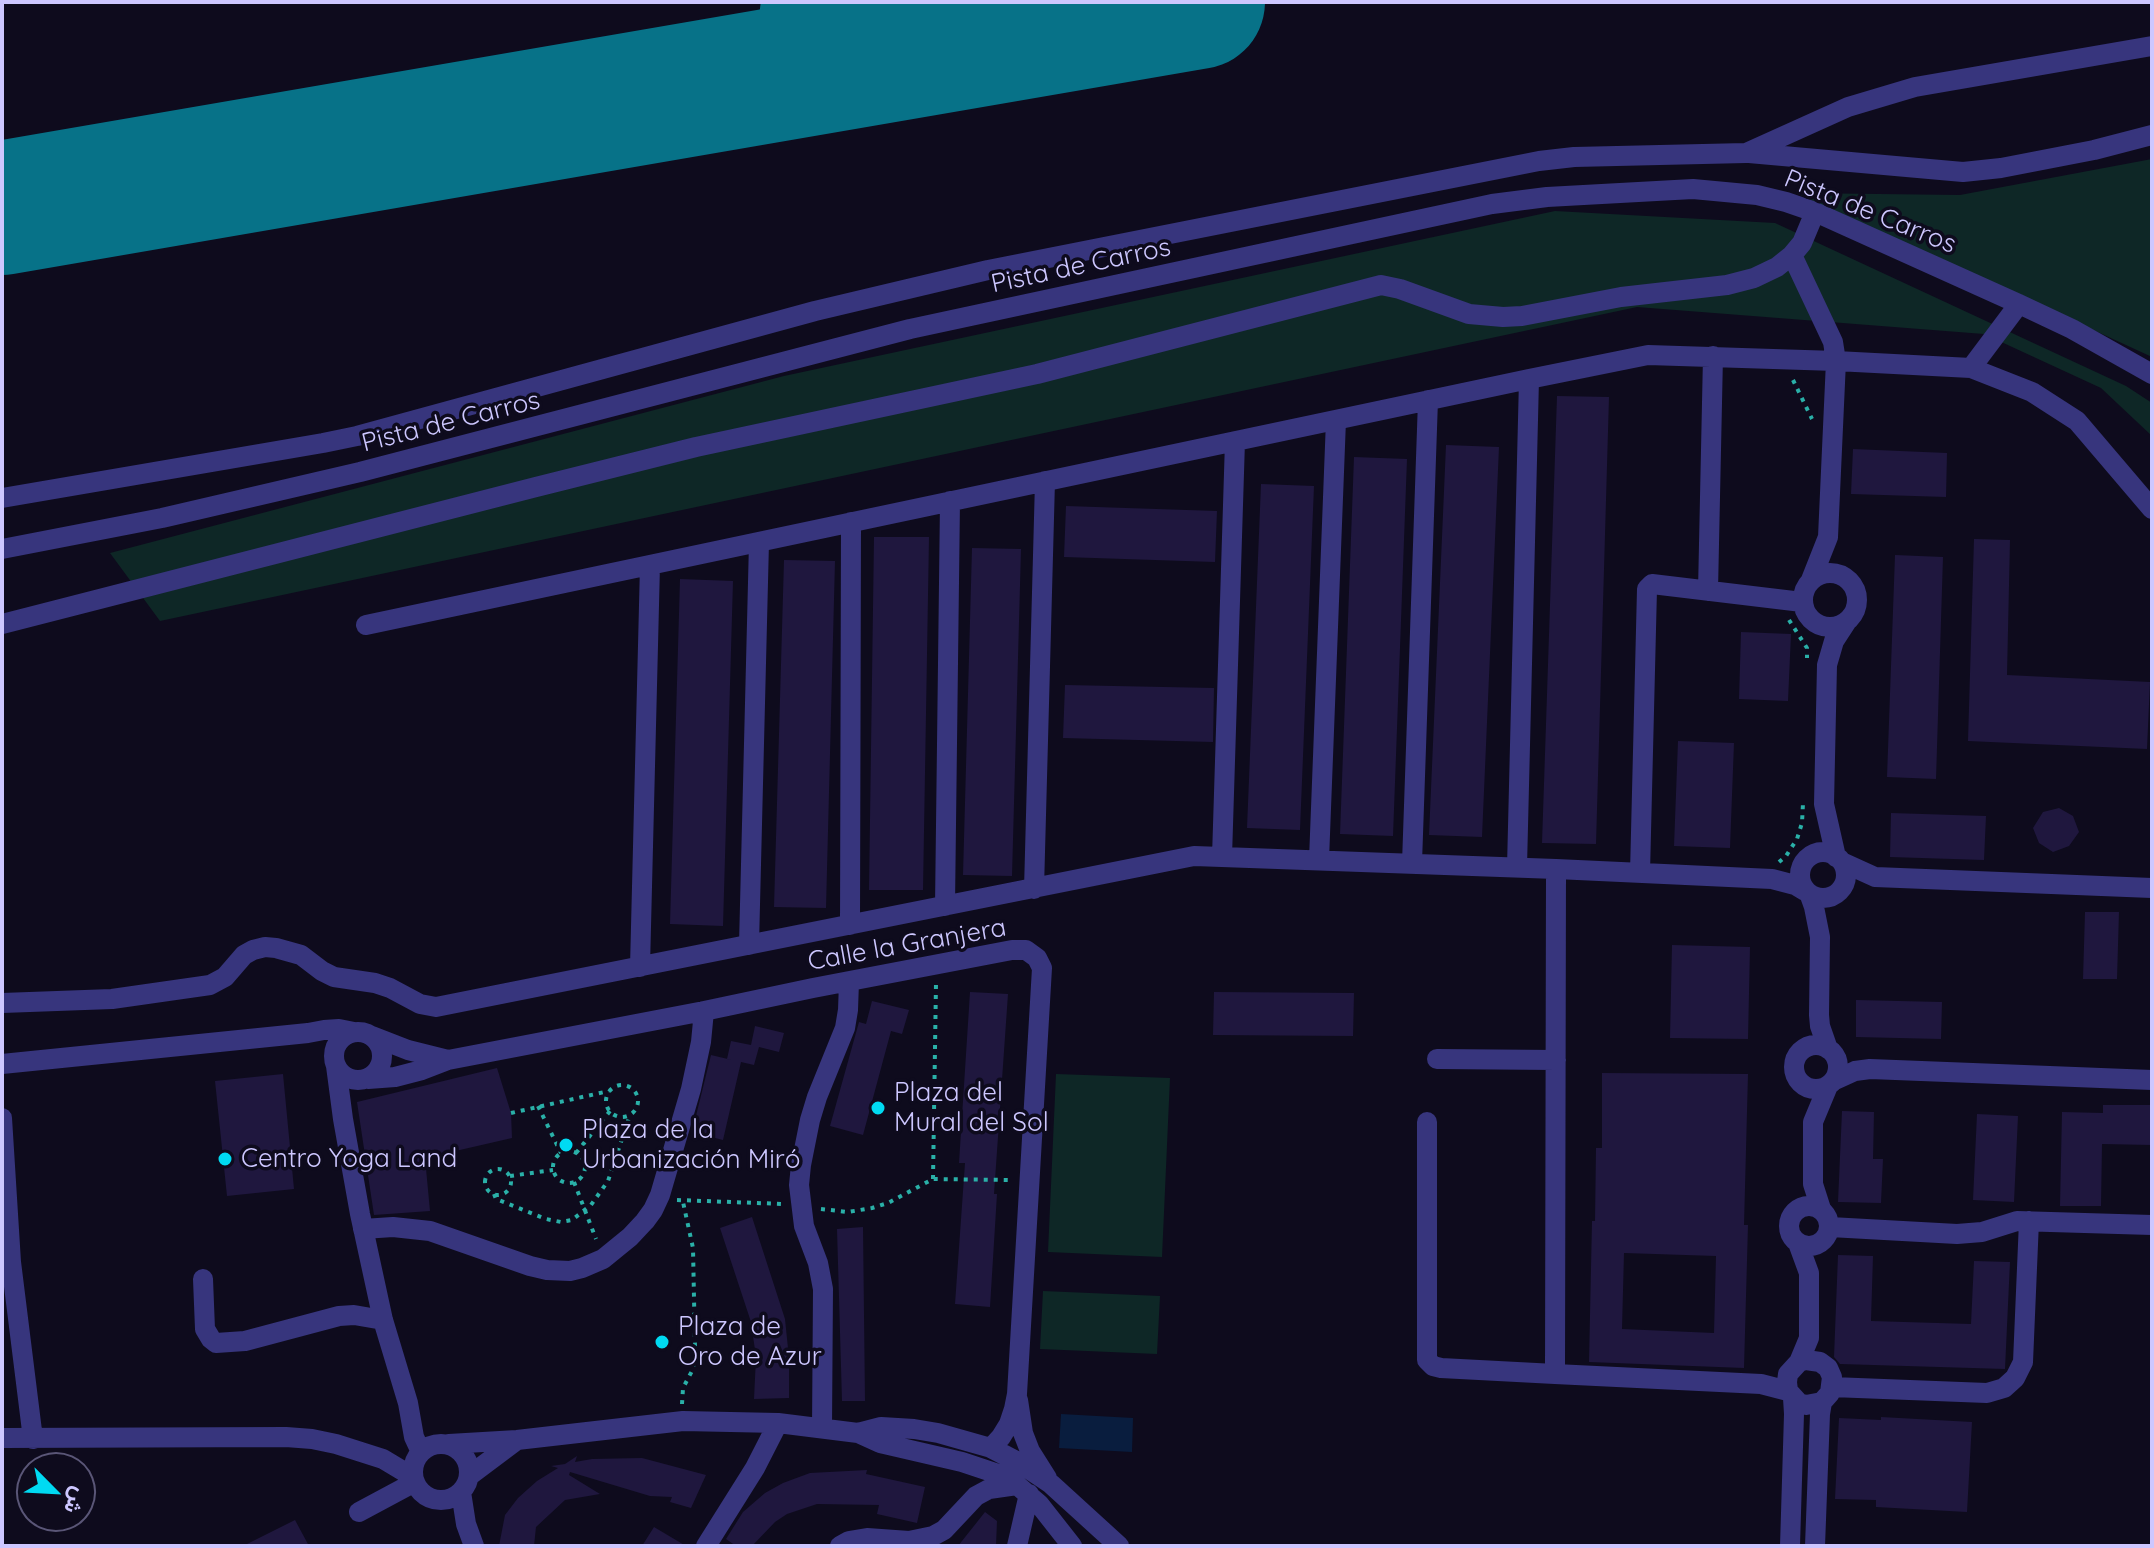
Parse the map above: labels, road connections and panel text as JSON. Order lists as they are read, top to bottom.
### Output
{
  "streets": {
    "street": ["Pista de Carros", "Calle la Granjera"]
  },
  "places": [
    "Plaza del Mural del Sol",
    "Plaza de la Urbanización Miró",
    "Centro Yoga Land",
    "Plaza de Oro de Azur"
  ],
  "north": "bottom right"
}
